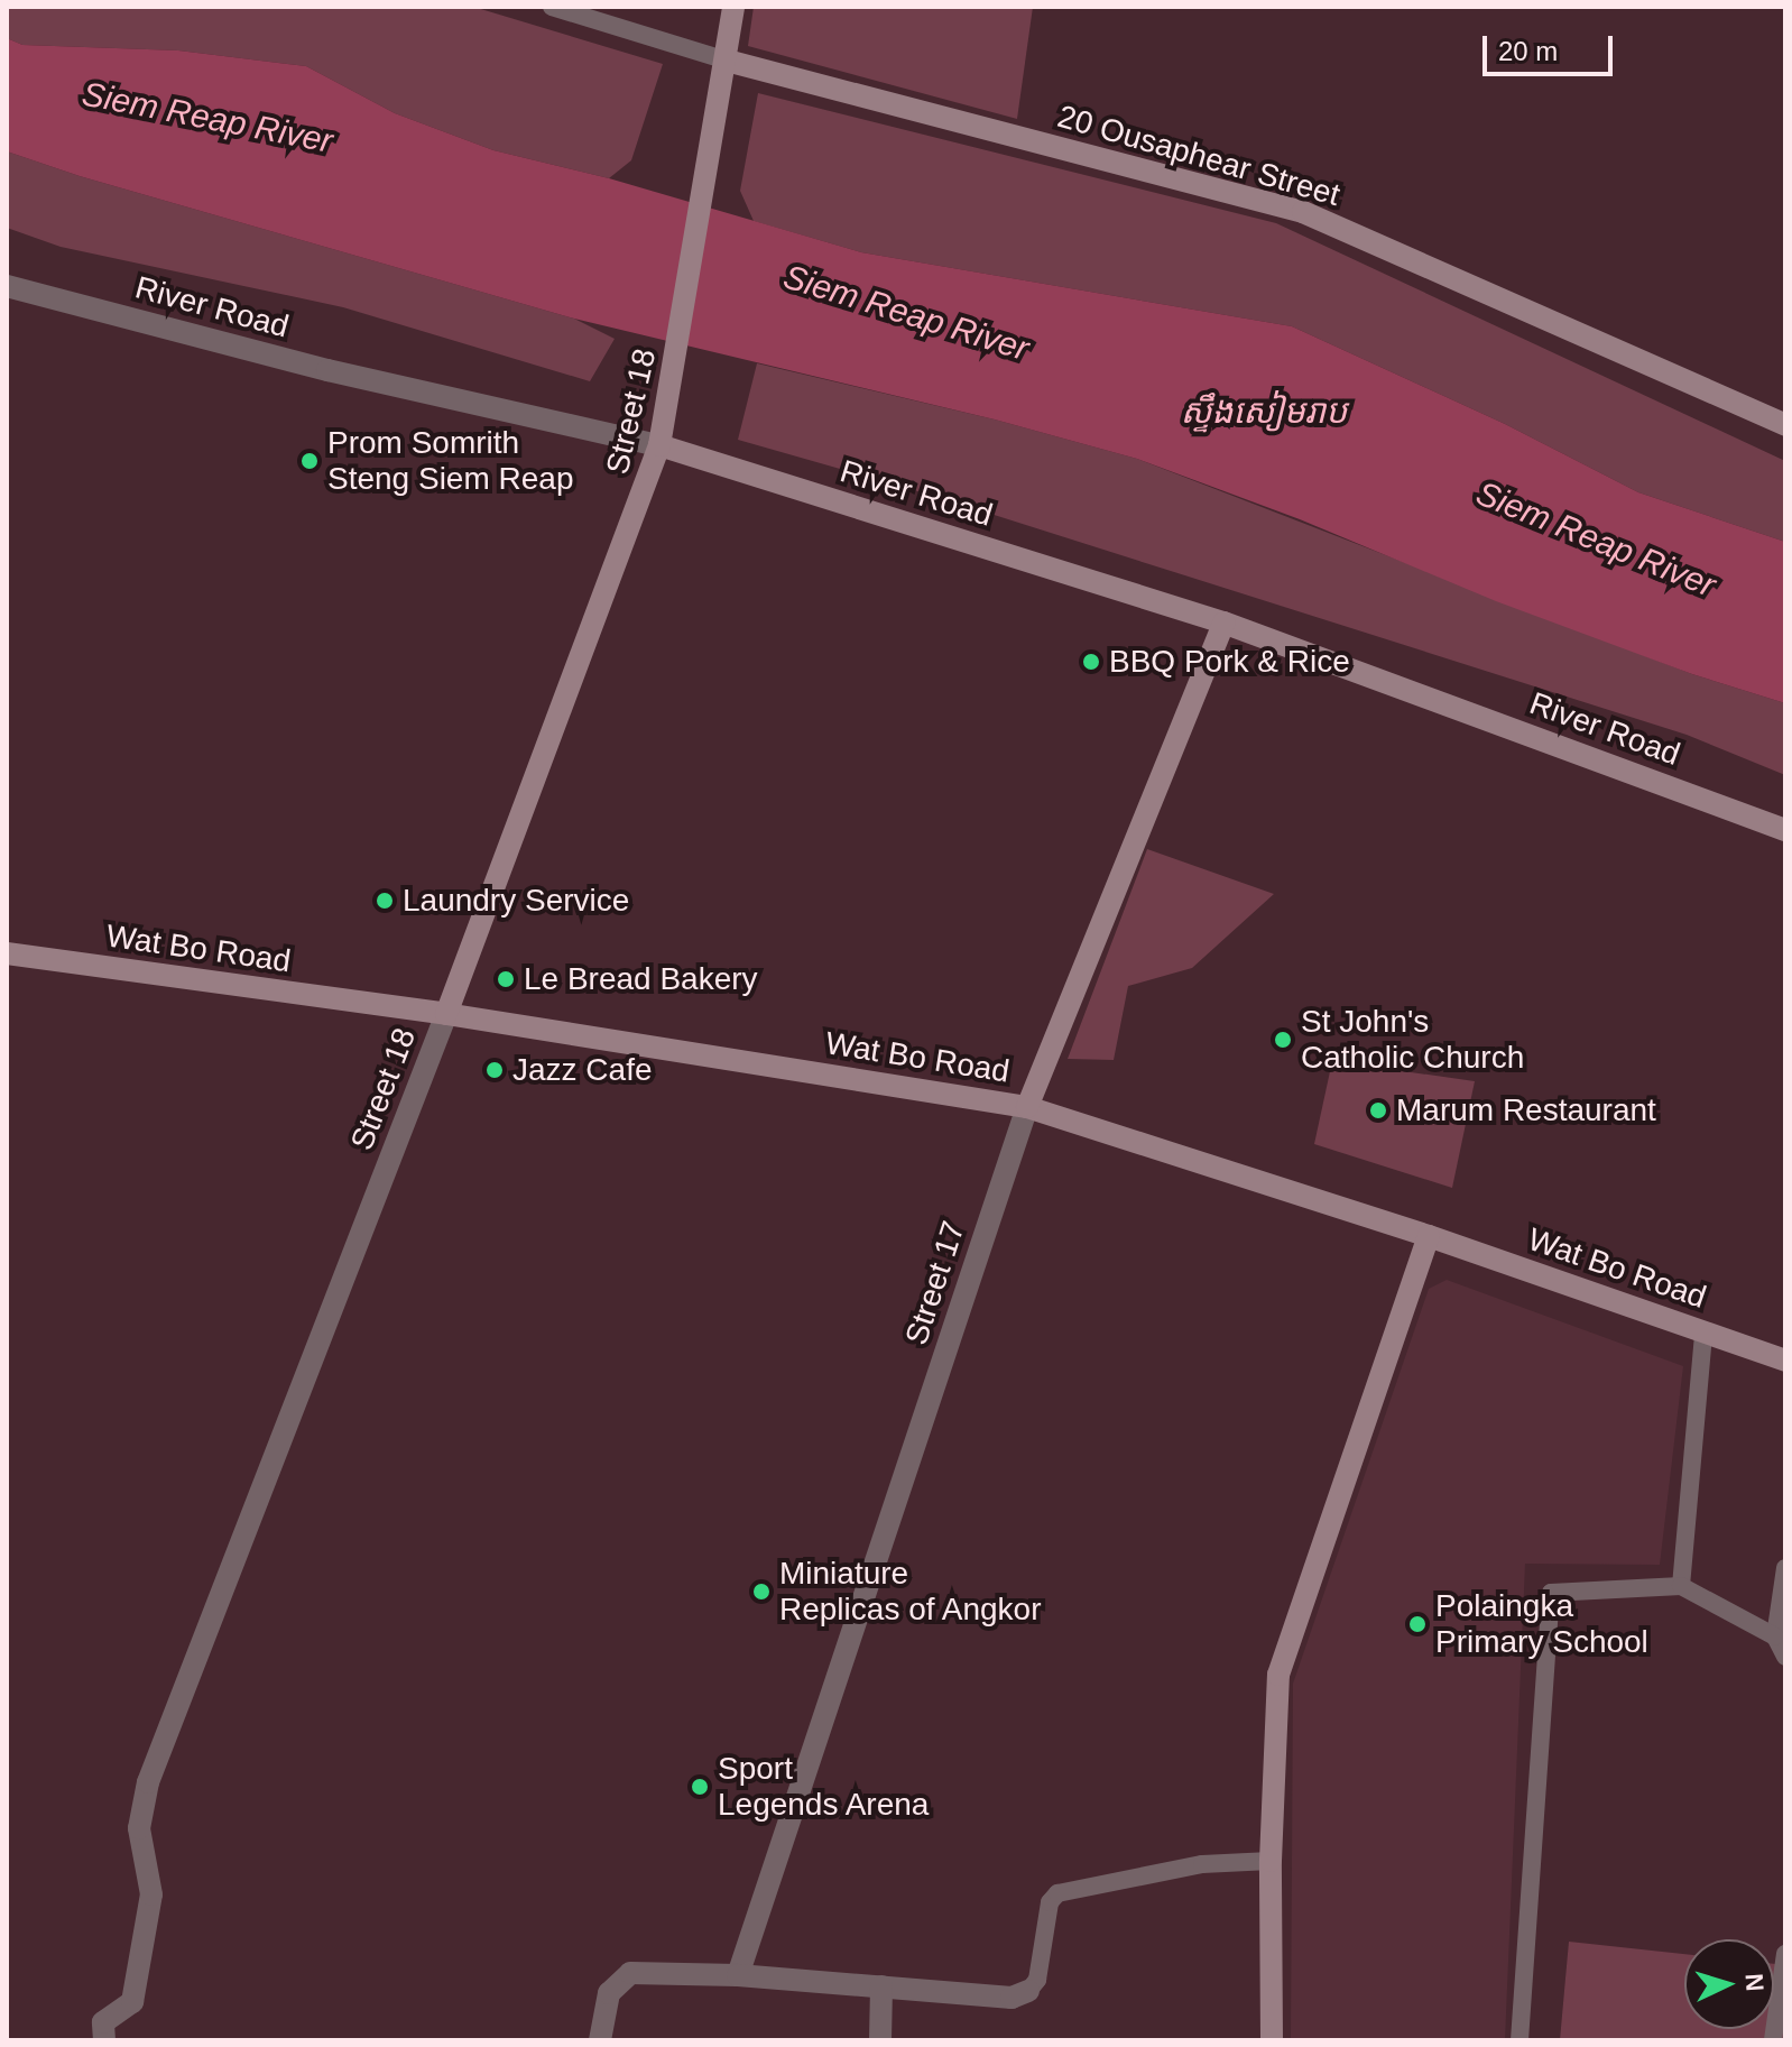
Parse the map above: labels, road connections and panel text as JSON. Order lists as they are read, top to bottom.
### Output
{
  "streets": {
    "street": [
      "20 Ousaphear Street",
      "River Road",
      "Street 18",
      "Wat Bo Road",
      "Street 17"
    ]
  },
  "crossings": [
    ["20 Ousaphear Street", "Street 18"],
    ["River Road", "Street 18"],
    ["River Road", "Street 17"],
    ["Street 18", "Wat Bo Road"],
    ["Wat Bo Road", "Street 17"]
  ],
  "water": ["Siem Reap River", "ស្ទឹងសៀមរាប"],
  "places": [
    "Prom Somrith Steng Siem Reap",
    "BBQ Pork & Rice",
    "Laundry Service",
    "Le Bread Bakery",
    "St John's Catholic Church",
    "Jazz Cafe",
    "Marum Restaurant",
    "Miniature Replicas of Angkor",
    "Polaingka Primary School",
    "Sport Legends Arena"
  ],
  "scale_bar": "20 m",
  "north": "right"
}
